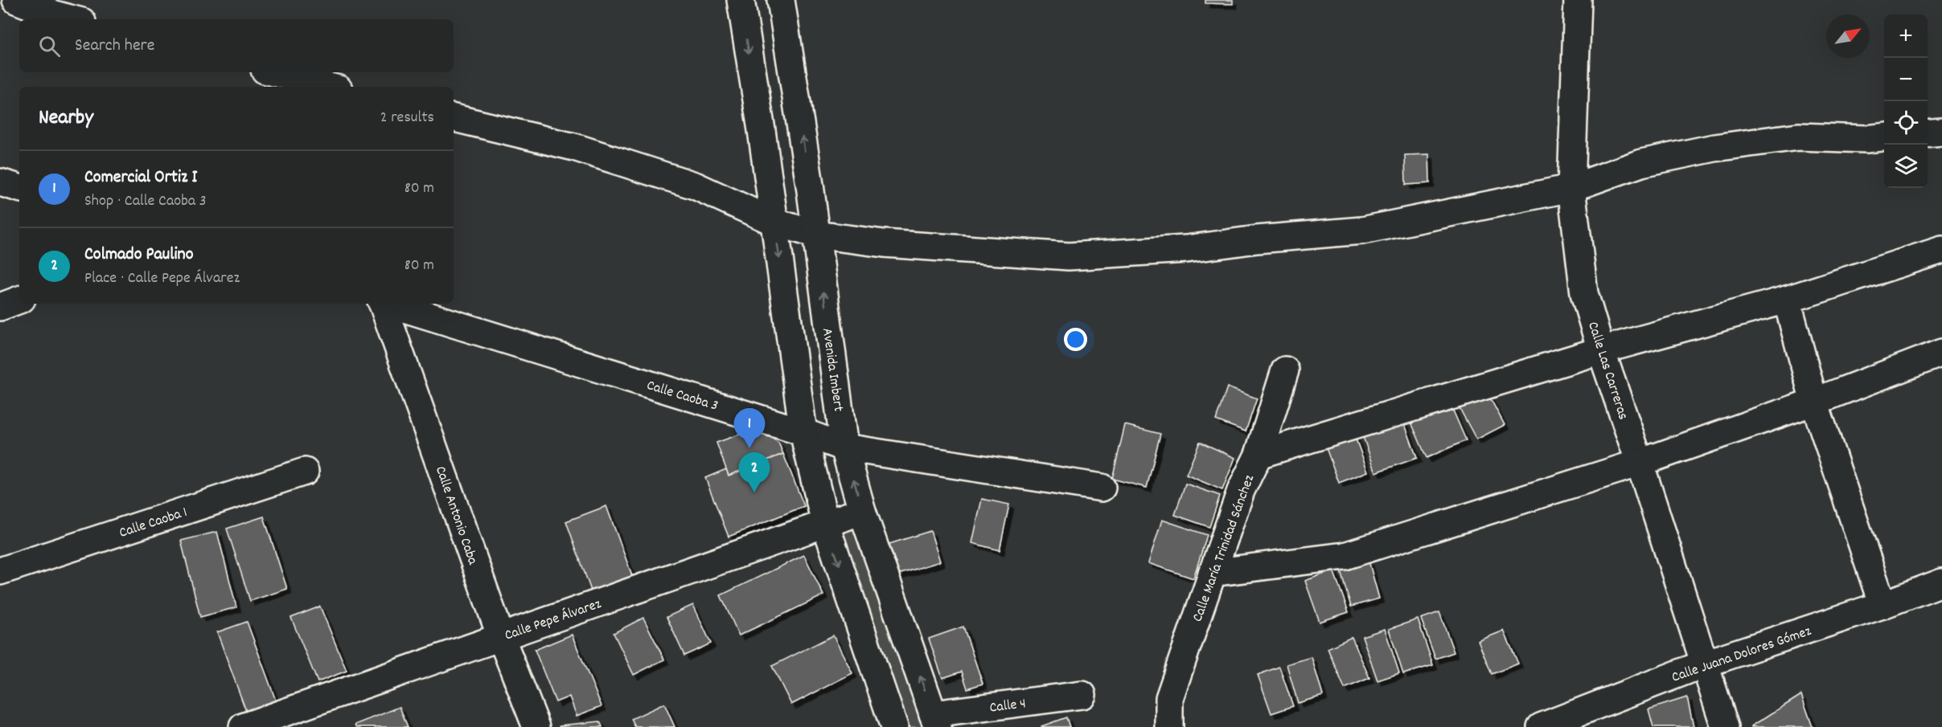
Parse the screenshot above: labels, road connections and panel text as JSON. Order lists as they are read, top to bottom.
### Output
{
  "streets": {
    "street": [
      "Avenida Imbert",
      "Calle Las Carreras",
      "Calle Caoba 3",
      "Calle Antonio Caba",
      "Calle Caoba 1",
      "Calle María Trinidad Sánchez",
      "Calle Pepe Álvarez",
      "Calle Juana Dolores Gómez",
      "Calle 4"
    ]
  },
  "crossings": [
    ["Avenida Imbert", "Calle Caoba 3"],
    ["Avenida Imbert", "Calle Pepe Álvarez"],
    ["Avenida Imbert", "Calle 4"],
    ["Calle Las Carreras", "Calle Juana Dolores Gómez"],
    ["Calle Antonio Caba", "Calle Pepe Álvarez"]
  ],
  "north": "top right",
  "page": {
    "map_buttons": ["+", "−"],
    "search": "Search here",
    "heading": ["Nearby", "2 results"],
    "list": [
      {
        "mark": "1",
        "name": "Comercial Ortiz I",
        "note": "Shop · Calle Caoba 3",
        "value": "80 m"
      },
      {
        "mark": "2",
        "name": "Colmado Paulino",
        "note": "Place · Calle Pepe Álvarez",
        "value": "80 m"
      }
    ],
    "pins": ["1", "2"]
  }
}
